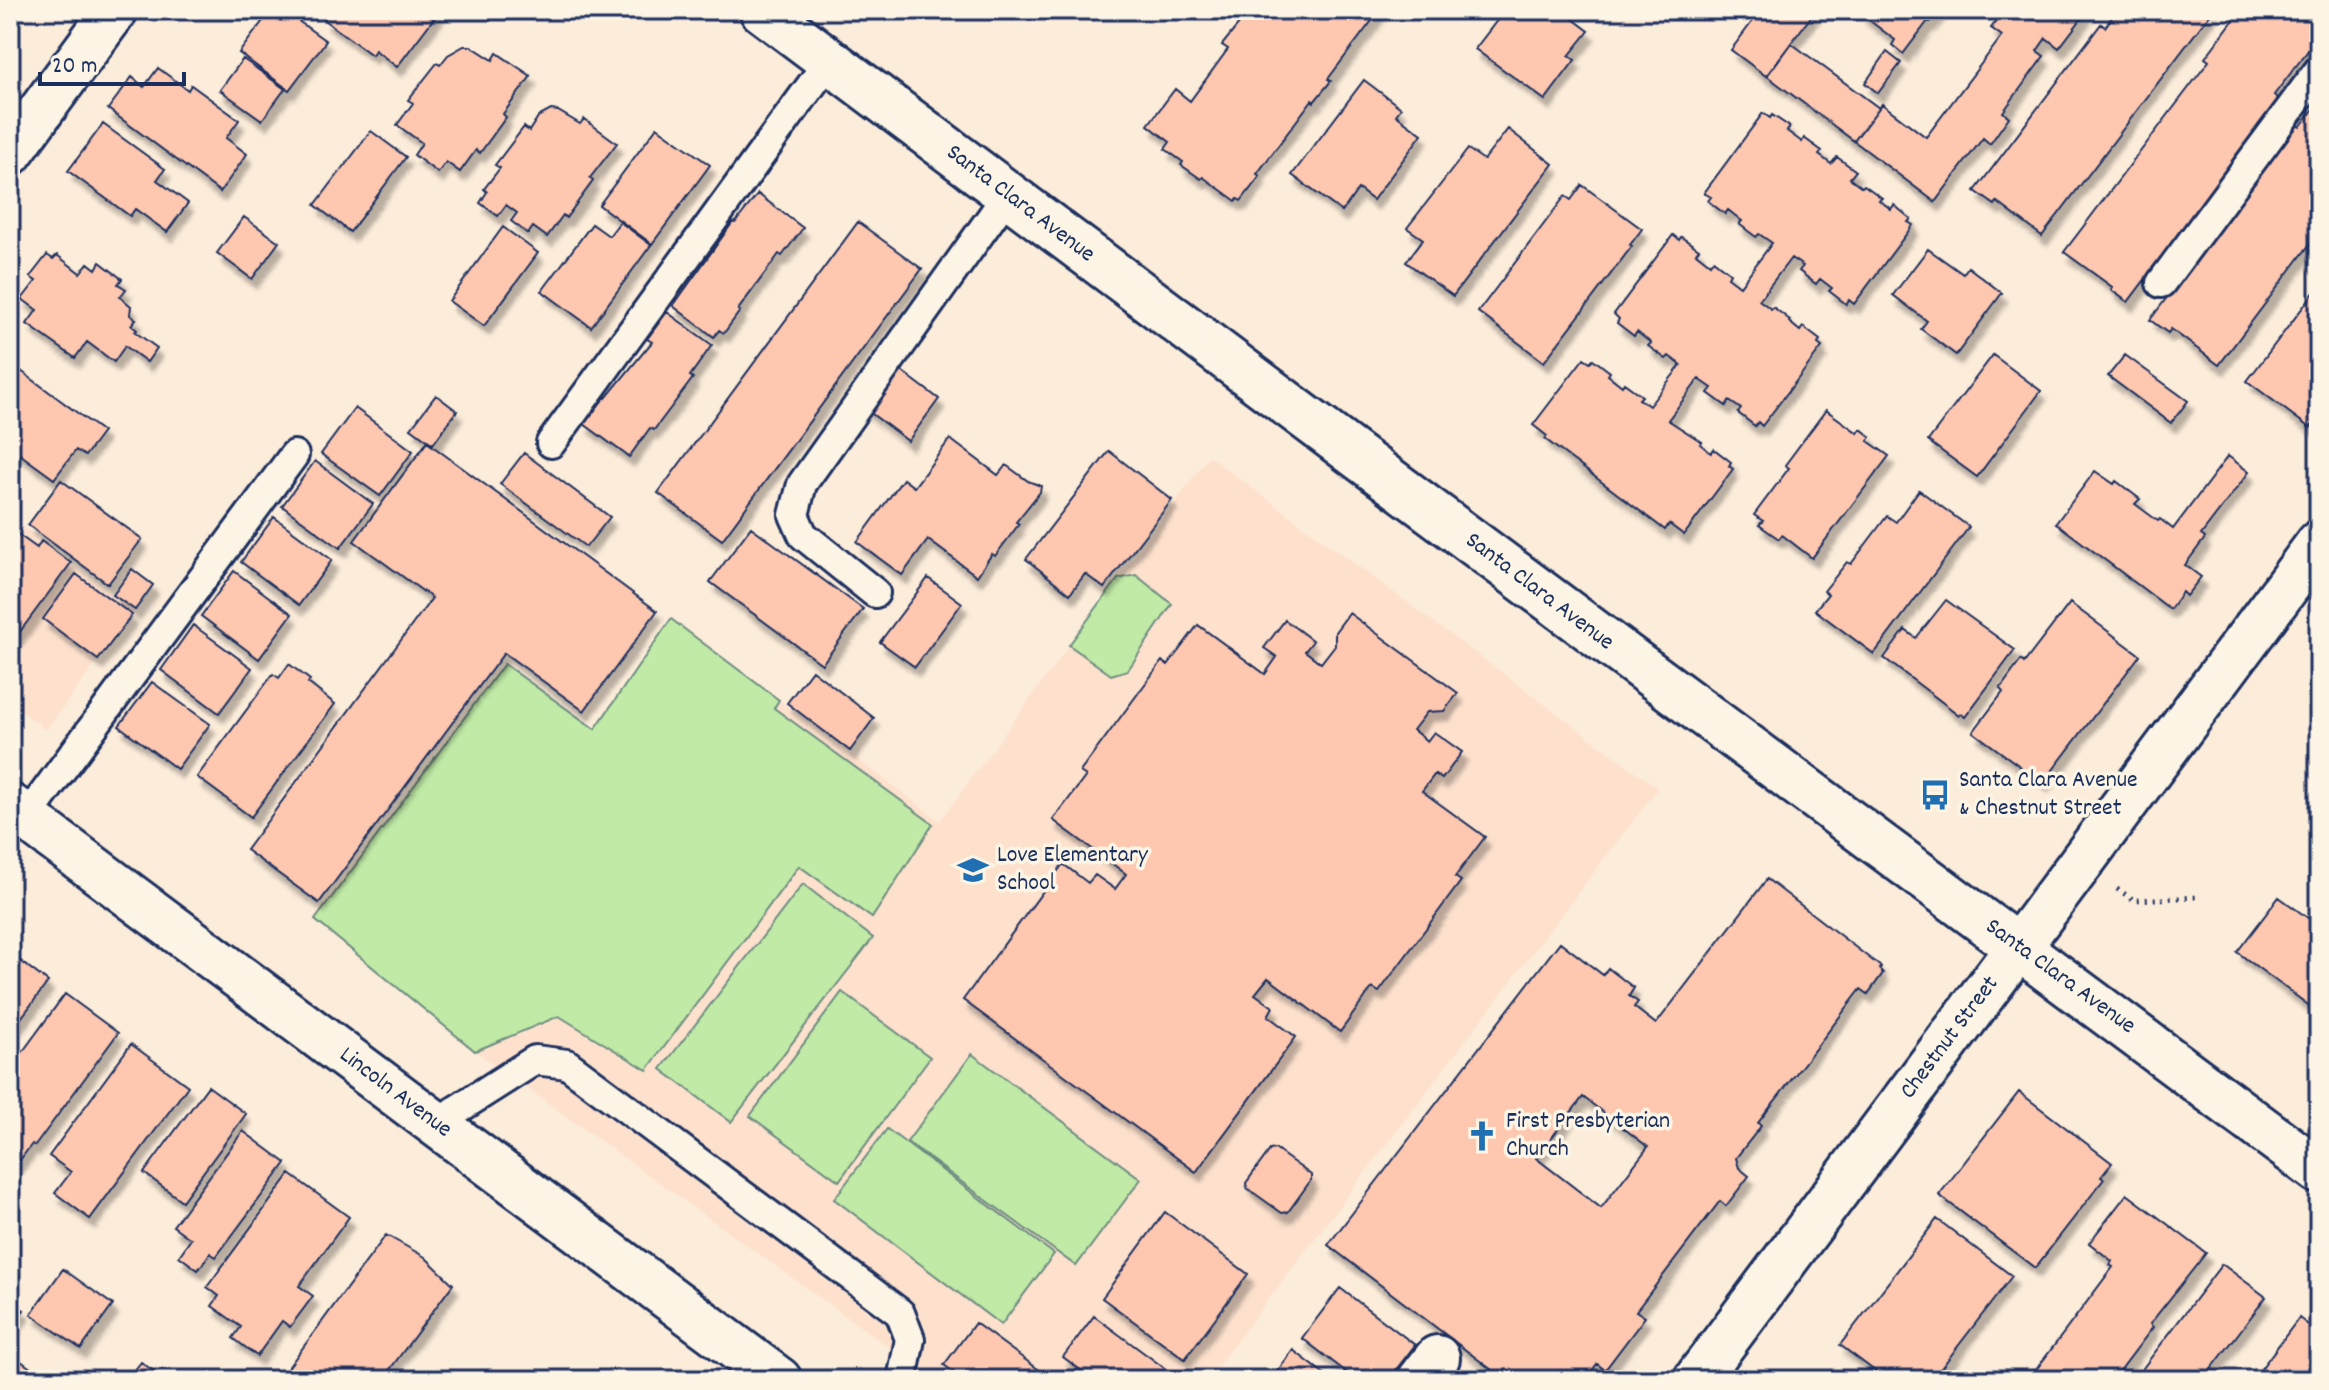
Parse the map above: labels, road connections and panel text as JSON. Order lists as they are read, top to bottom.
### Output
{
  "streets": {
    "street": ["Santa Clara Avenue", "Chestnut Street", "Lincoln Avenue"]
  },
  "crossings": [
    ["Santa Clara Avenue", "Chestnut Street"]
  ],
  "places": {
    "bus stop": ["Santa Clara Avenue & Chestnut Street"],
    "school or university": ["Love Elementary School"],
    "church": ["First Presbyterian Church"]
  },
  "scale_bar": "20 m"
}
